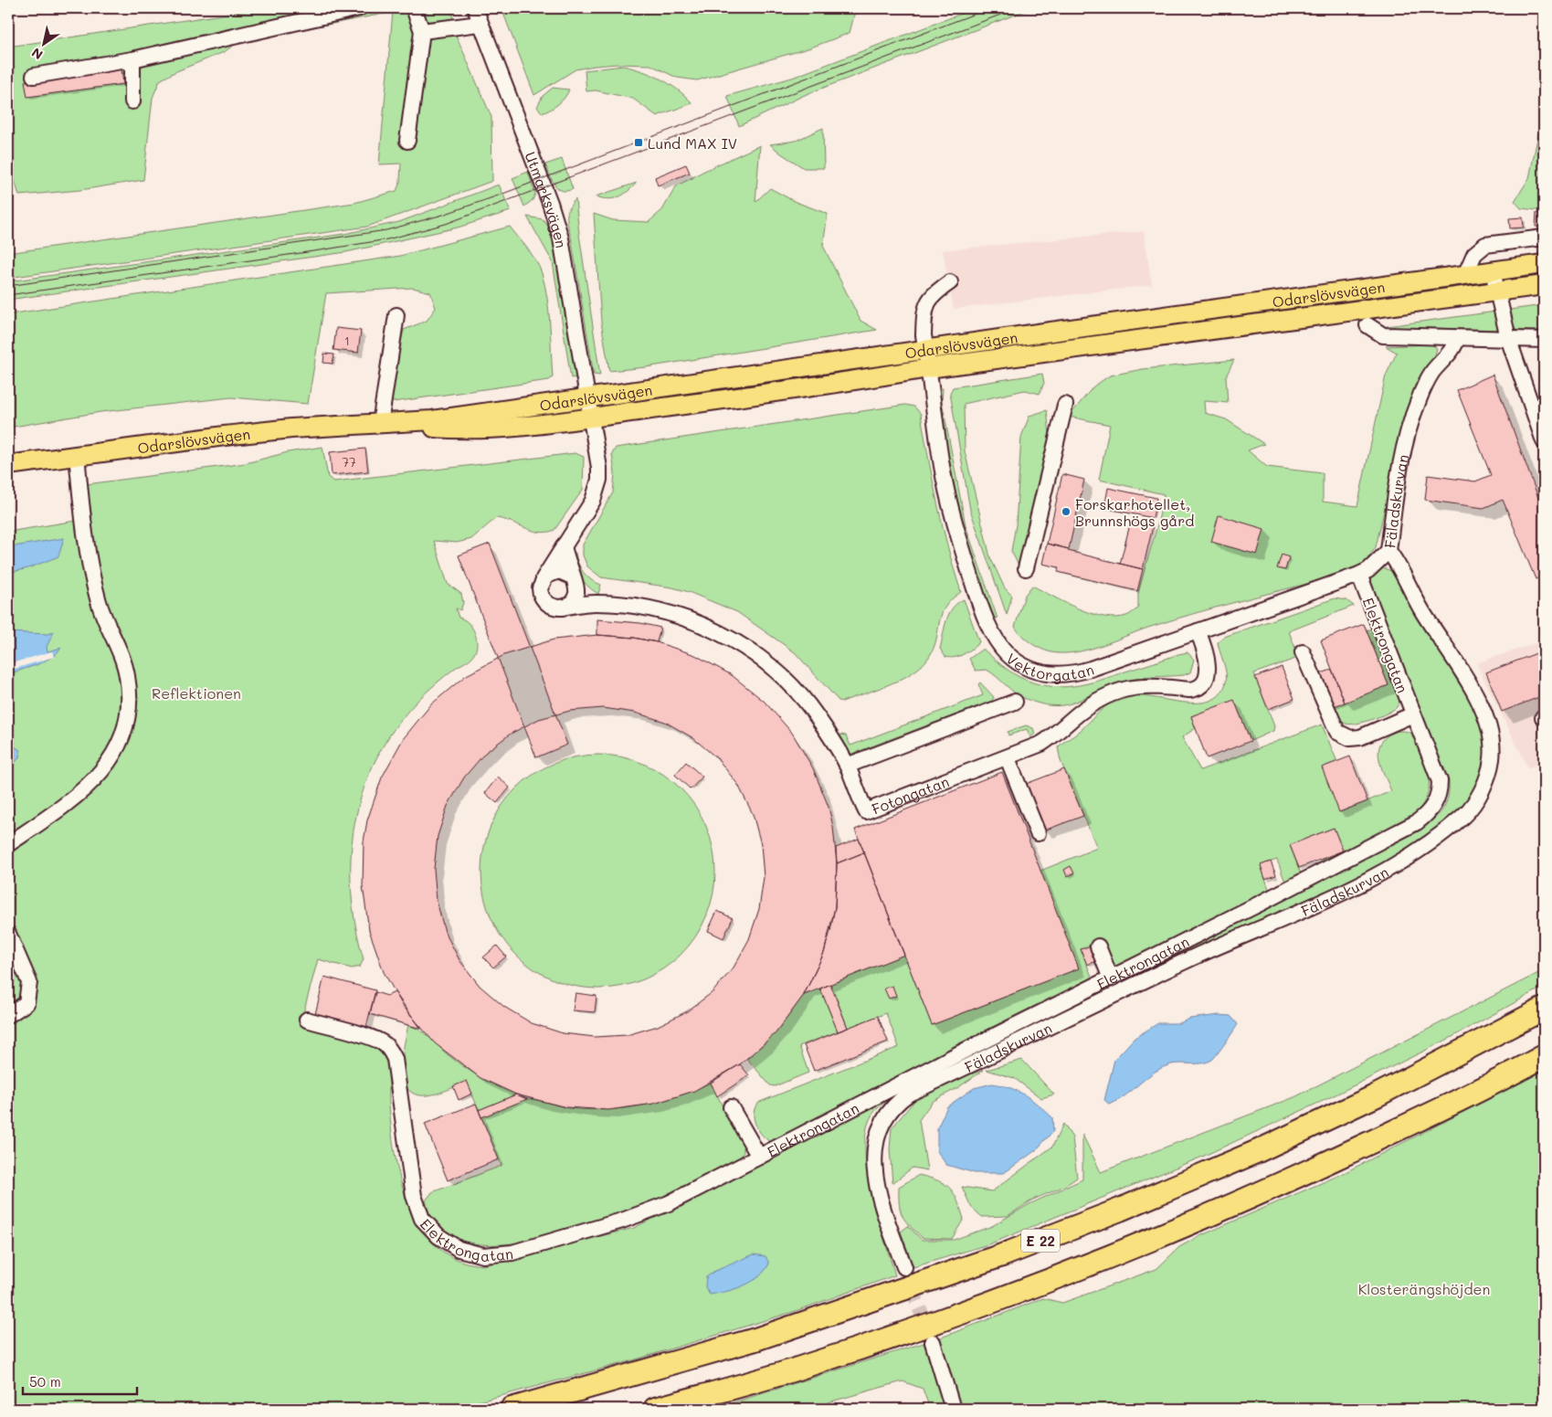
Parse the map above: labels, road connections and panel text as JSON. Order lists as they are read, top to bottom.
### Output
{
  "streets": {
    "highway": ["E 22"],
    "main road": ["Odarslövsvägen"],
    "street": [
      "Utmarksvägen",
      "Fäladskurvan",
      "Elektrongatan",
      "Vektorgatan",
      "Fotongatan"
    ]
  },
  "crossings": [
    ["Utmarksvägen", "Odarslövsvägen"],
    ["Odarslövsvägen", "Vektorgatan"],
    ["Fäladskurvan", "Vektorgatan"],
    ["Elektrongatan", "Vektorgatan"],
    ["Vektorgatan", "Fotongatan"]
  ],
  "parks": ["Reflektionen", "Klosterängshöjden"],
  "places": {
    "transit": ["Lund MAX IV"],
    "other": ["Forskarhotellet, Brunnshögs gård"]
  },
  "house_numbers": ["1", "77"],
  "scale_bar": "50 m",
  "north": "bottom left"
}
